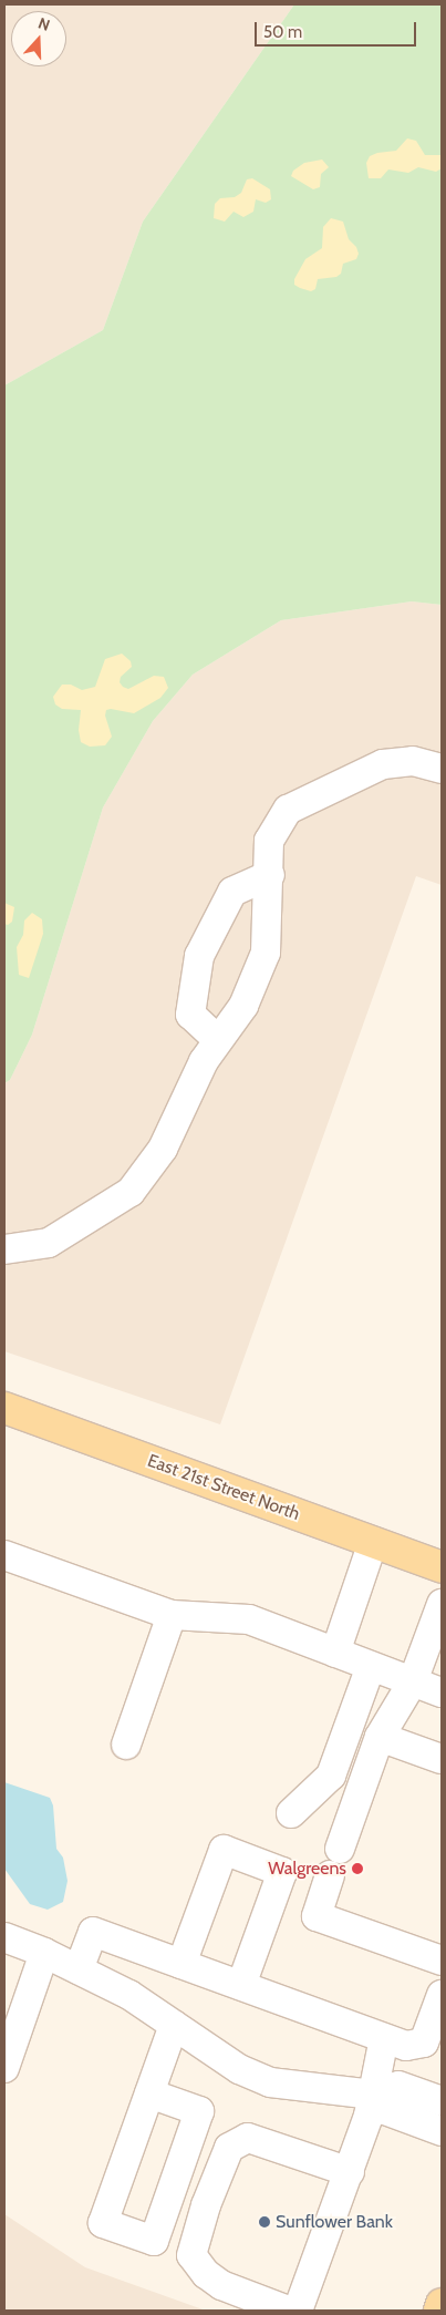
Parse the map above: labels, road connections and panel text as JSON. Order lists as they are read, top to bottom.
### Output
{
  "streets": {
    "main road": ["East 21st Street North"]
  },
  "places": ["Walgreens", "Sunflower Bank"],
  "scale_bar": "50 m",
  "north": "top"
}
